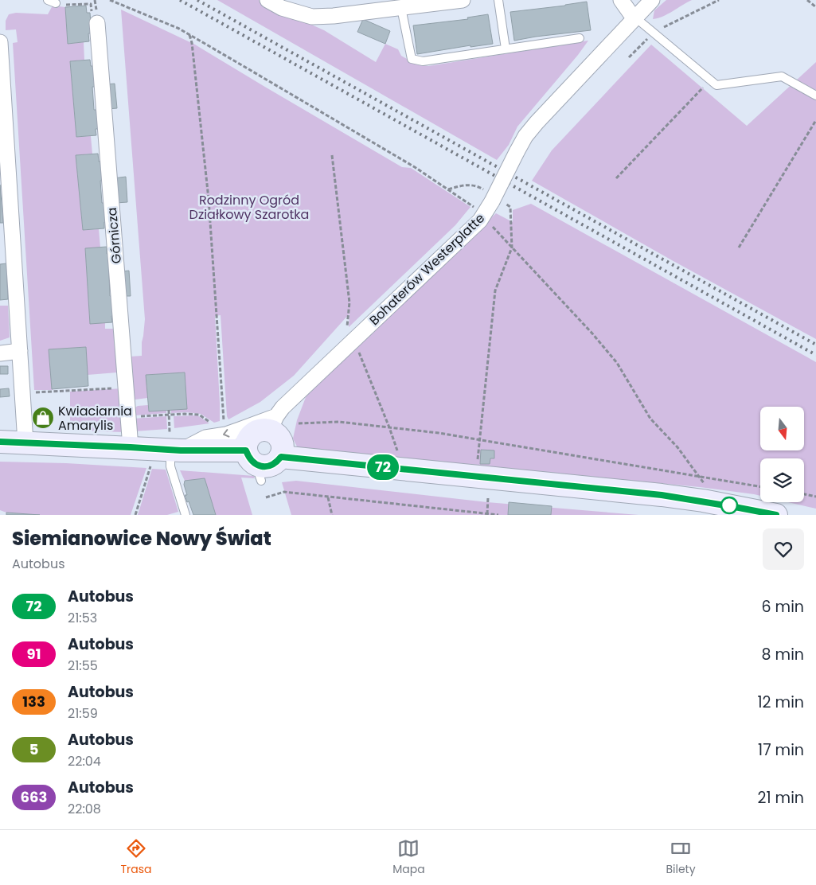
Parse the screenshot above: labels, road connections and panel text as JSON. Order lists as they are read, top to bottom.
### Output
{
  "streets": {
    "street": ["Górnicza", "Bohaterów Westerplatte"]
  },
  "parks": ["Rodzinny Ogród Działkowy Szarotka"],
  "places": {
    "shop": ["Kwiaciarnia Amarylis"]
  },
  "lines": ["bus line 72"],
  "north": "bottom",
  "page": {
    "on_map": "72",
    "heading": ["Siemianowice Nowy Świat", "Autobus"],
    "list": [
      {
        "mark": "72",
        "name": "Autobus",
        "note": "21:53",
        "value": "6 min"
      },
      {
        "mark": "91",
        "name": "Autobus",
        "note": "21:55",
        "value": "8 min"
      },
      {
        "mark": "133",
        "name": "Autobus",
        "note": "21:59",
        "value": "12 min"
      },
      {
        "mark": "5",
        "name": "Autobus",
        "note": "22:04",
        "value": "17 min"
      },
      {
        "mark": "663",
        "name": "Autobus",
        "note": "22:08",
        "value": "21 min"
      }
    ],
    "tabs": ["Trasa", "Mapa", "Bilety"]
  }
}
